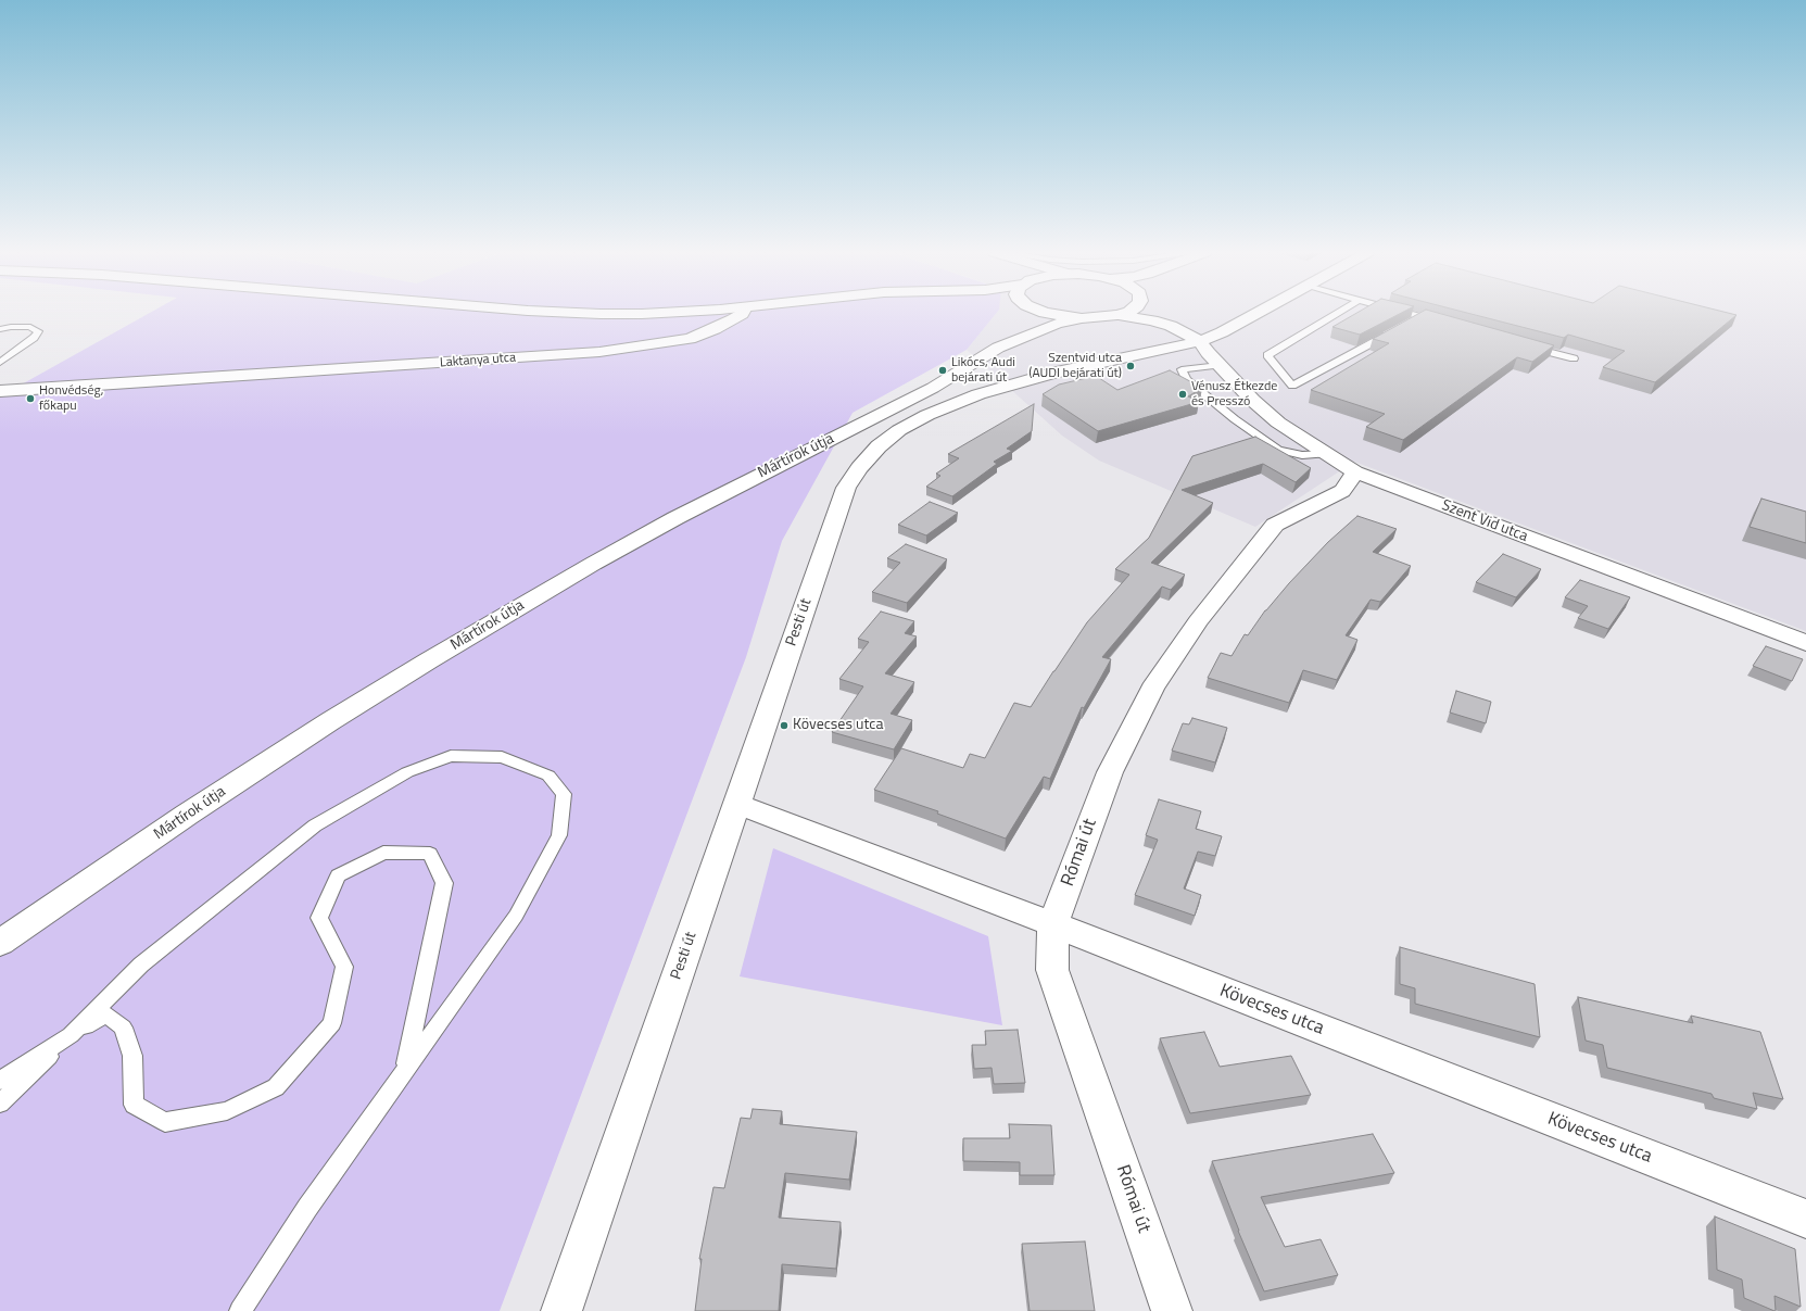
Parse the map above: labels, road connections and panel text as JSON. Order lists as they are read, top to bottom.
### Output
{
  "streets": {
    "street": [
      "Laktanya utca",
      "Mártírok útja",
      "Szent Vid utca",
      "Pesti út",
      "Római út",
      "Kövecses utca"
    ]
  },
  "crossings": [
    ["Szent Vid utca", "Pesti út"],
    ["Szent Vid utca", "Római út"],
    ["Pesti út", "Kövecses utca"],
    ["Római út", "Kövecses utca"]
  ],
  "places": [
    "Szentvid utca (AUDI bejárati út)",
    "Likócs, Audi bejárati út",
    "Vénusz Étkezde és Presszó",
    "Honvédség, főkapu",
    "Kövecses utca"
  ]
}
